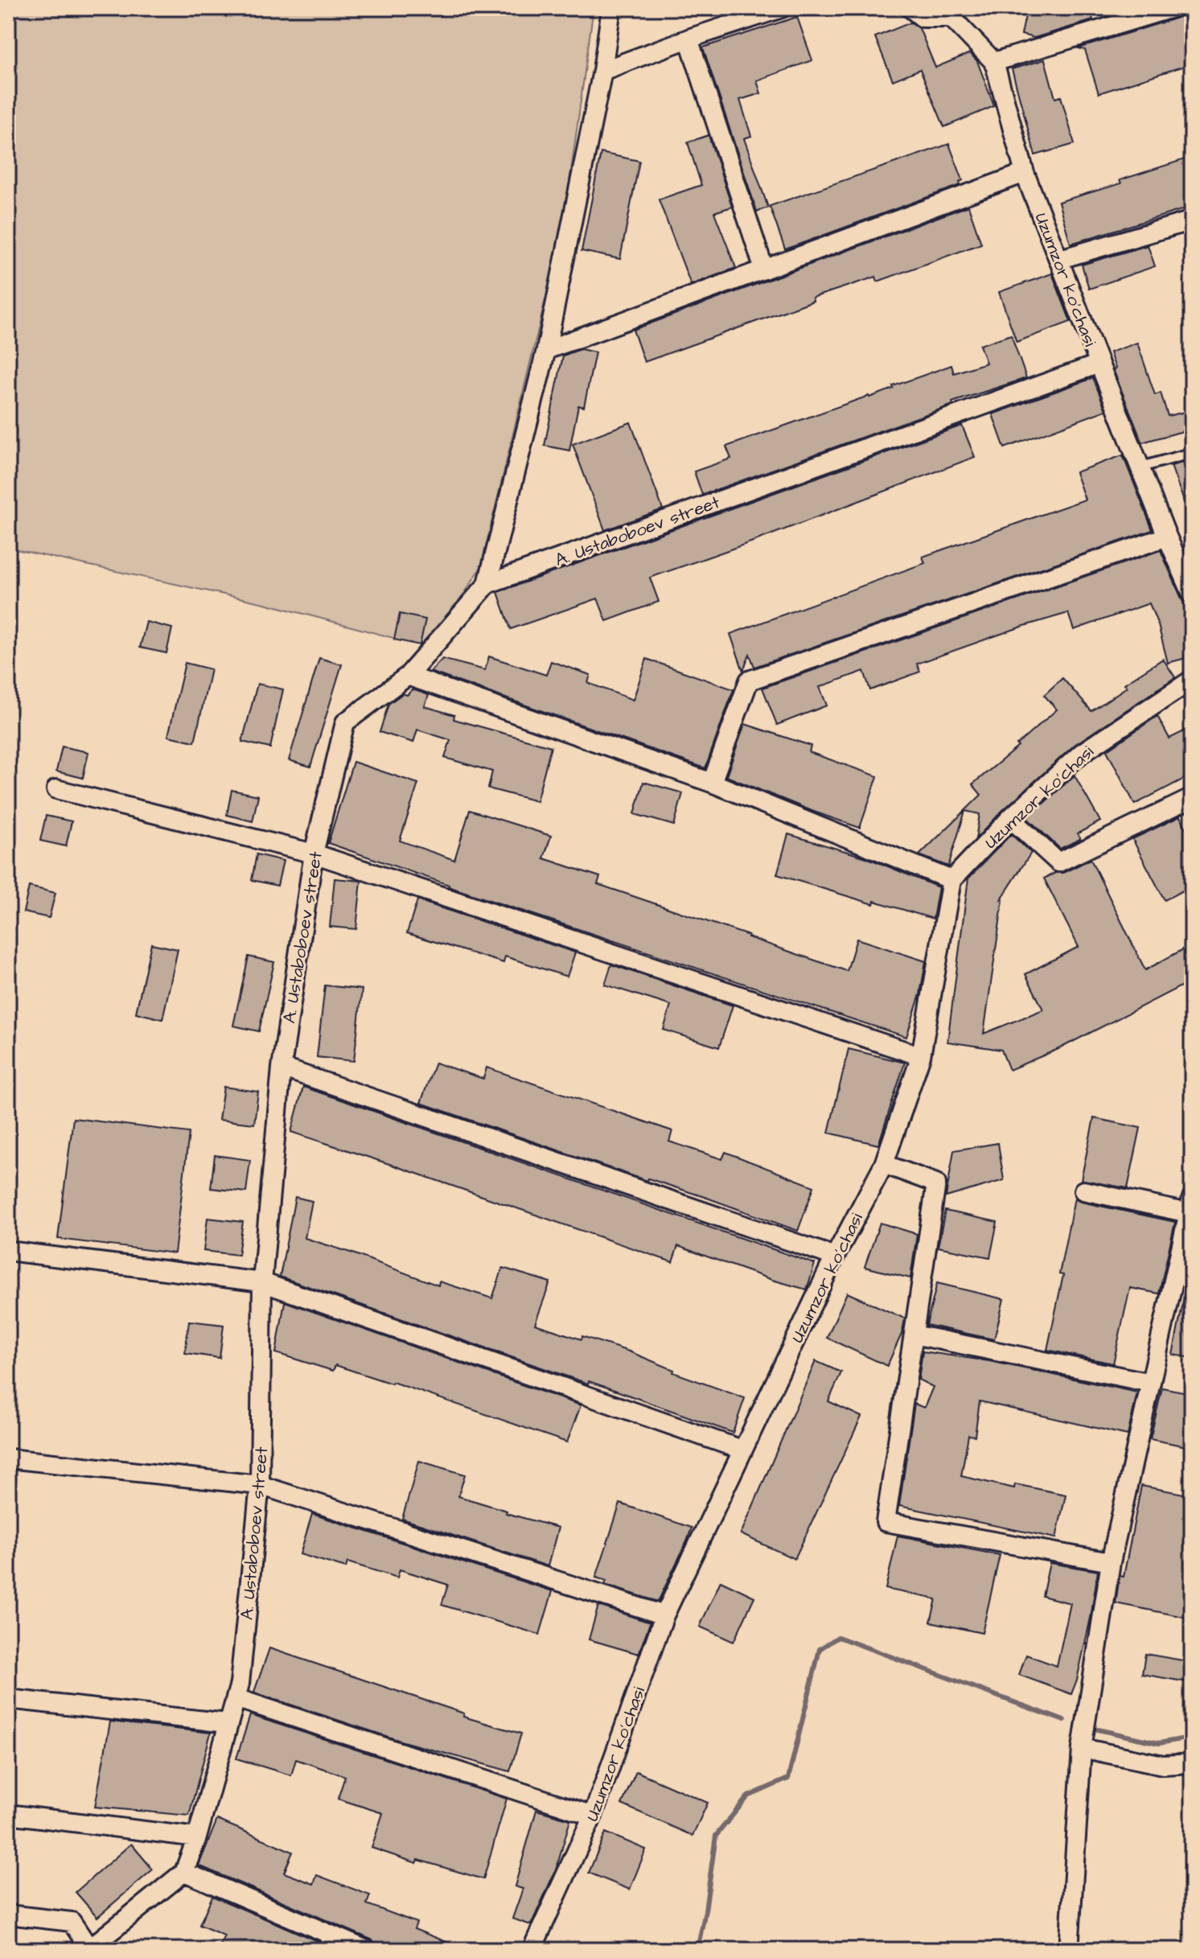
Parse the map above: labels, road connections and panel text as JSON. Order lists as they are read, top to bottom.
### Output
{
  "streets": {
    "street": ["Uzumzor ko'chasi", "A. Ustaboboev street"]
  },
  "crossings": [
    ["Uzumzor ko'chasi", "A. Ustaboboev street"]
  ]
}
